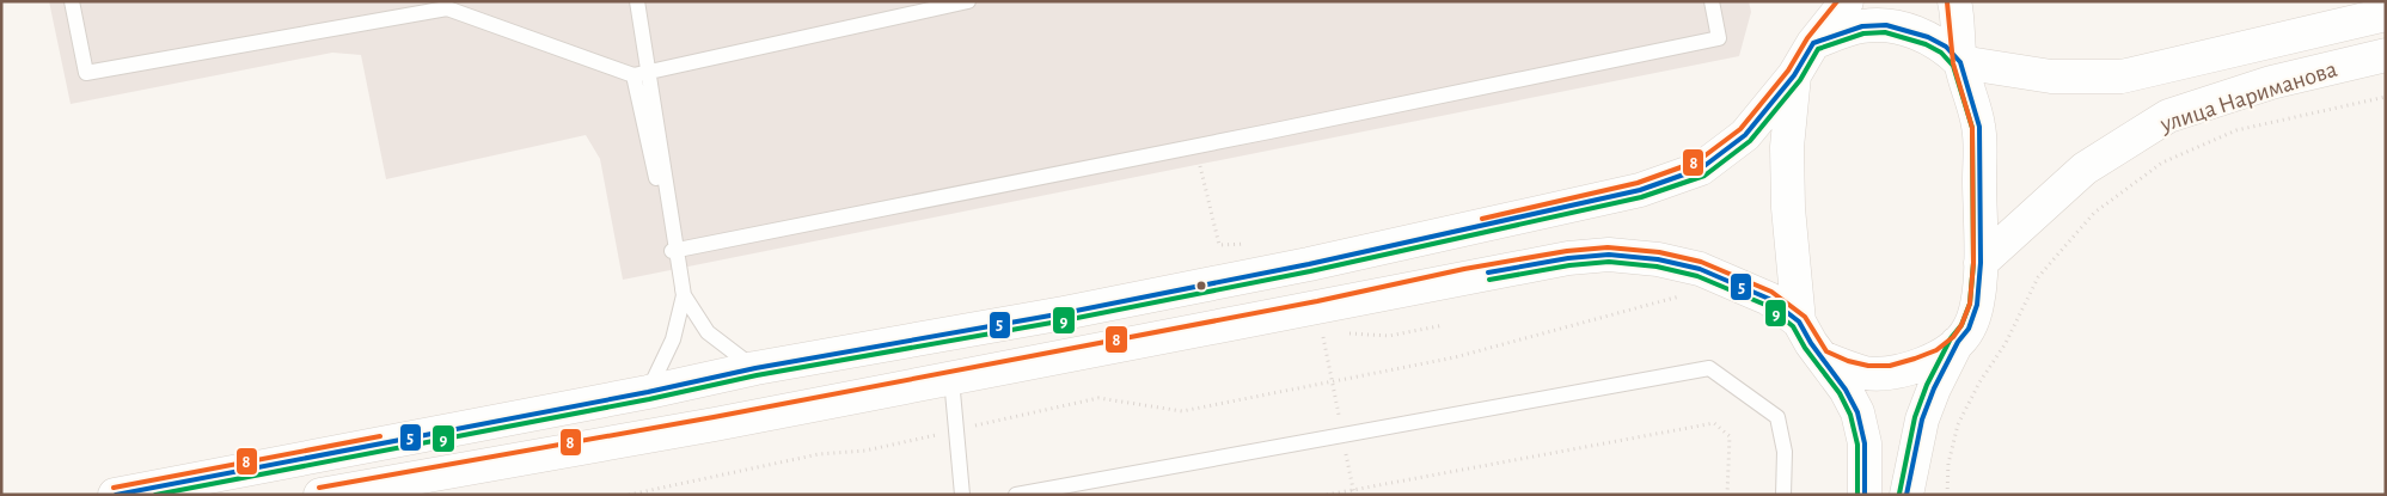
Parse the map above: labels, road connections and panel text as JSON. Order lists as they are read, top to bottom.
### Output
{
  "streets": {
    "main road": ["улица Нариманова"]
  },
  "lines": ["transit line 8", "transit line 5", "transit line 9"]
}
